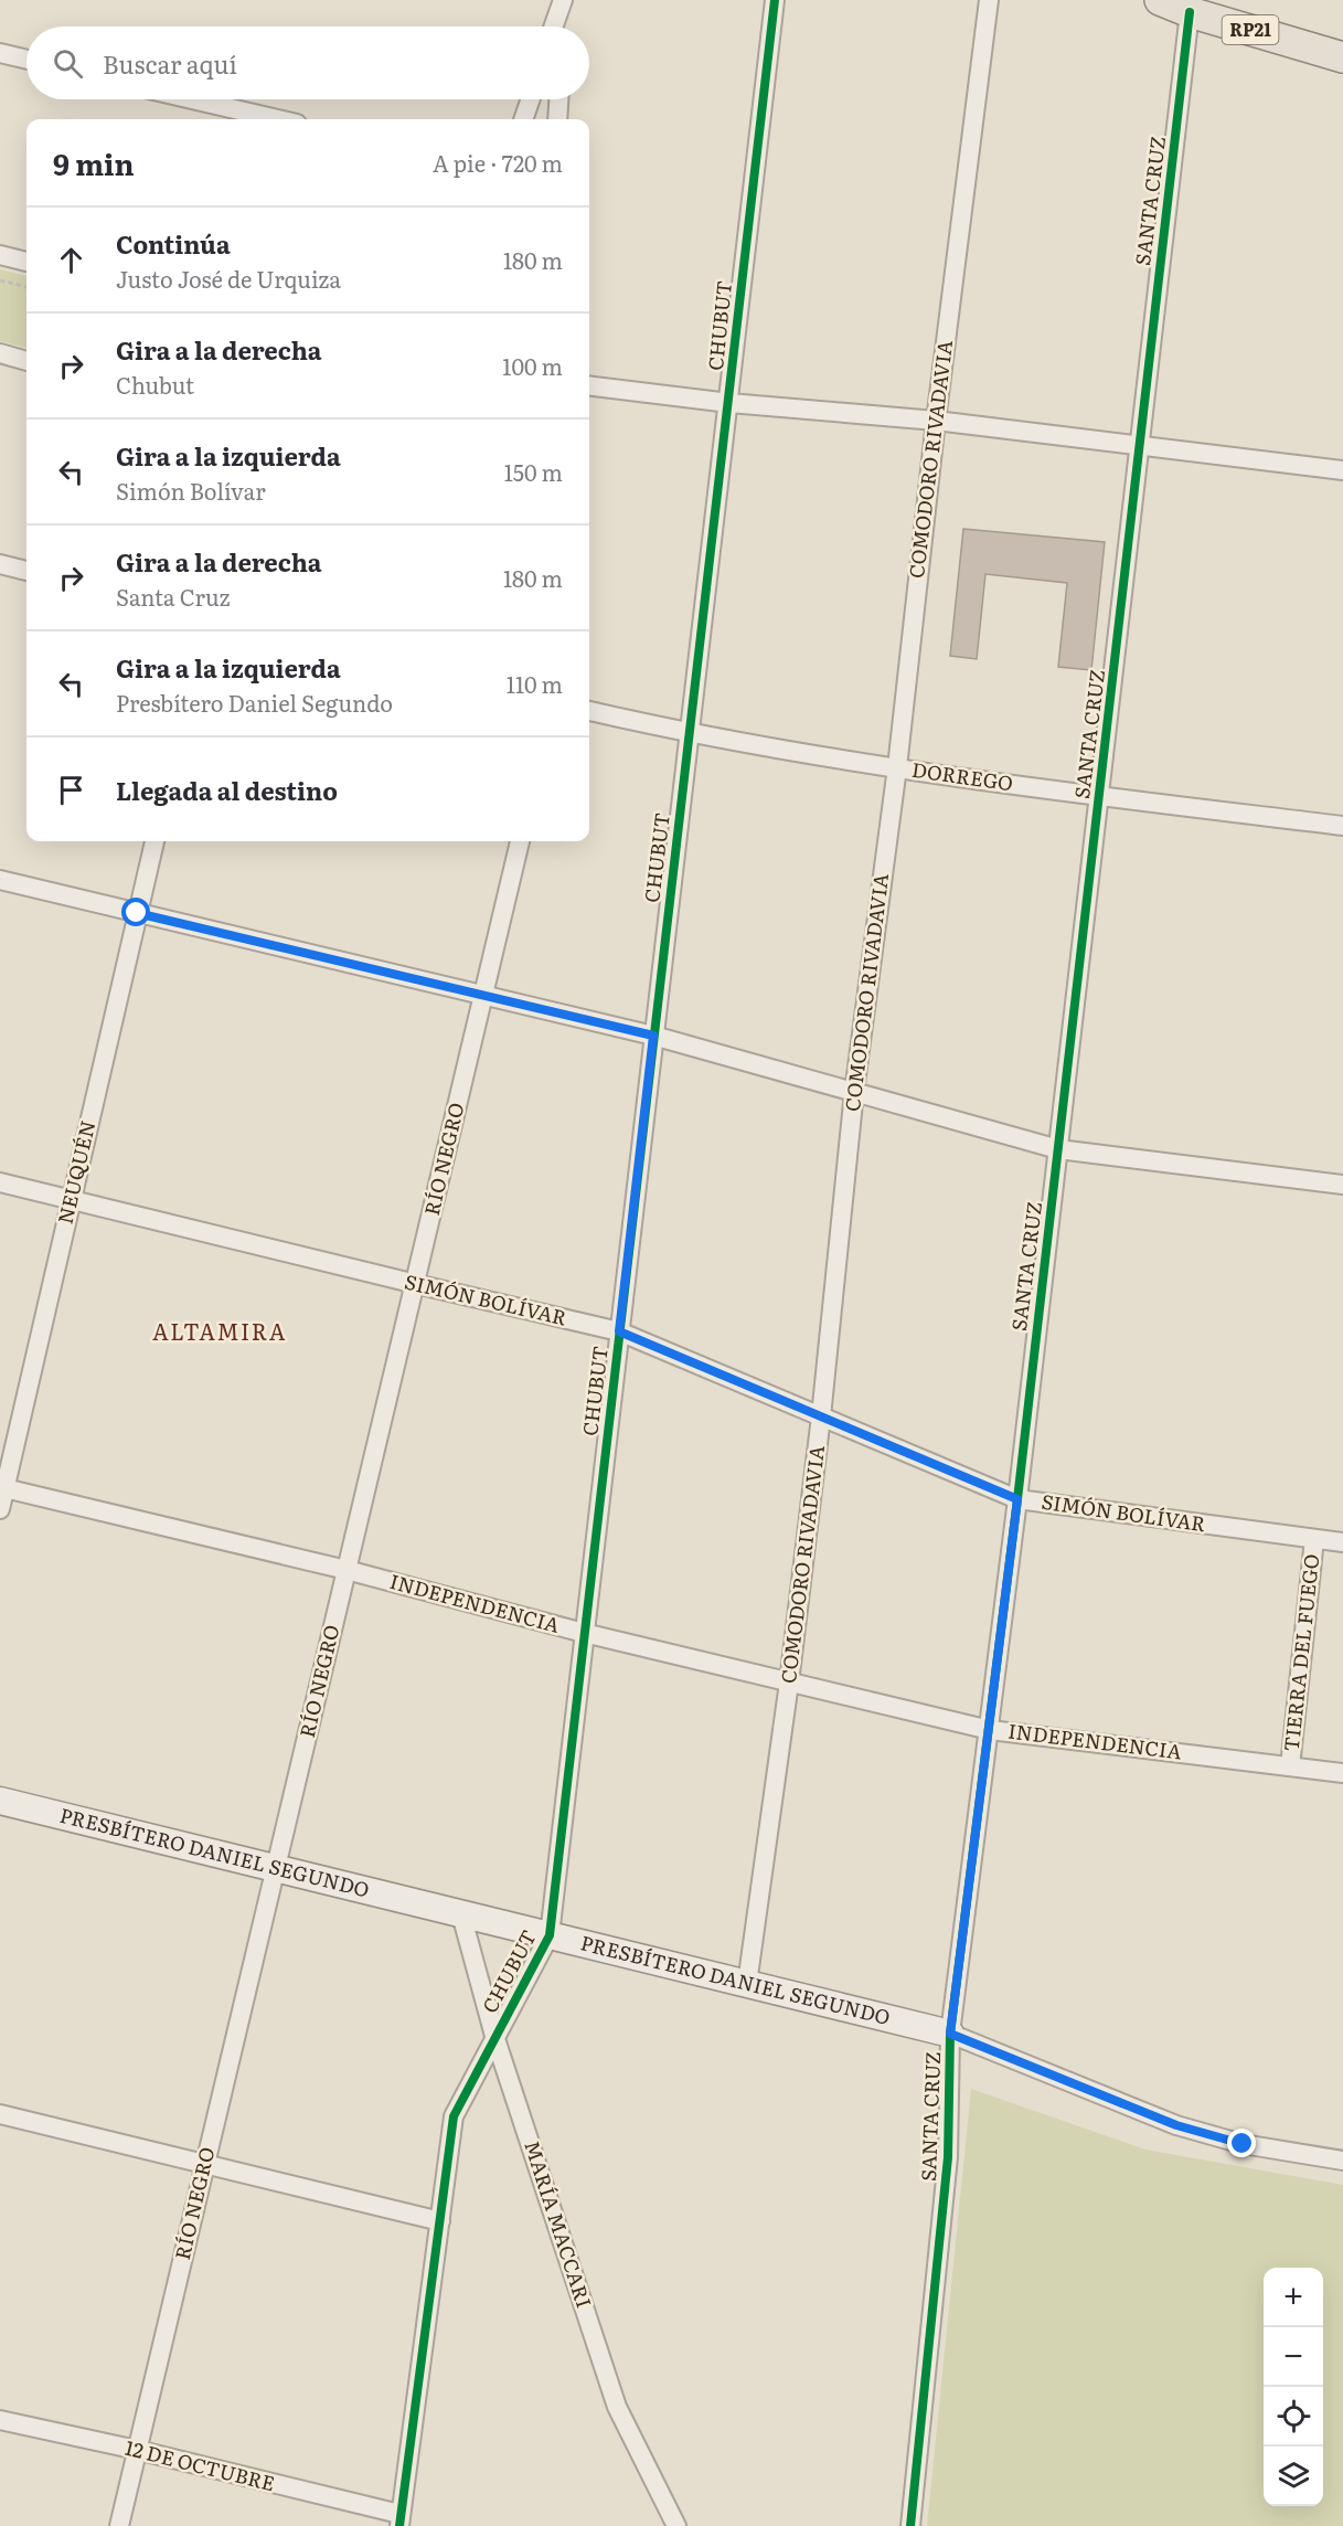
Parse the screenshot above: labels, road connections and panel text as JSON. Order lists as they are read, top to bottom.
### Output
{
  "streets": {
    "main road": ["RP21", "PRESBÍTERO DANIEL SEGUNDO"],
    "street": [
      "SANTA CRUZ",
      "CHUBUT",
      "COMODORO RIVADAVIA",
      "DORREGO",
      "RÍO NEGRO",
      "NEUQUÉN",
      "SIMÓN BOLÍVAR",
      "INDEPENDENCIA",
      "TIERRA DEL FUEGO",
      "MARÍA MACCARI",
      "12 DE OCTUBRE"
    ]
  },
  "crossings": [
    ["RP21", "SANTA CRUZ"],
    ["SANTA CRUZ", "DORREGO"],
    ["SANTA CRUZ", "SIMÓN BOLÍVAR"],
    ["SANTA CRUZ", "INDEPENDENCIA"],
    ["SANTA CRUZ", "PRESBÍTERO DANIEL SEGUNDO"],
    ["CHUBUT", "DORREGO"],
    ["CHUBUT", "SIMÓN BOLÍVAR"],
    ["CHUBUT", "INDEPENDENCIA"],
    ["CHUBUT", "PRESBÍTERO DANIEL SEGUNDO"],
    ["CHUBUT", "MARÍA MACCARI"],
    ["CHUBUT", "12 DE OCTUBRE"],
    ["COMODORO RIVADAVIA", "DORREGO"],
    ["COMODORO RIVADAVIA", "SIMÓN BOLÍVAR"],
    ["COMODORO RIVADAVIA", "INDEPENDENCIA"],
    ["COMODORO RIVADAVIA", "PRESBÍTERO DANIEL SEGUNDO"],
    ["RÍO NEGRO", "SIMÓN BOLÍVAR"],
    ["RÍO NEGRO", "INDEPENDENCIA"],
    ["RÍO NEGRO", "PRESBÍTERO DANIEL SEGUNDO"],
    ["RÍO NEGRO", "12 DE OCTUBRE"],
    ["NEUQUÉN", "SIMÓN BOLÍVAR"],
    ["NEUQUÉN", "INDEPENDENCIA"],
    ["SIMÓN BOLÍVAR", "TIERRA DEL FUEGO"],
    ["INDEPENDENCIA", "TIERRA DEL FUEGO"],
    ["PRESBÍTERO DANIEL SEGUNDO", "MARÍA MACCARI"]
  ],
  "districts": ["ALTAMIRA"],
  "page": {
    "search": "Buscar aquí",
    "heading": ["9 min", "A pie · 720 m"],
    "list": [
      ["Continúa", "Justo José de Urquiza", "180 m"],
      ["Gira a la derecha", "Chubut", "100 m"],
      ["Gira a la izquierda", "Simón Bolívar", "150 m"],
      ["Gira a la derecha", "Santa Cruz", "180 m"],
      ["Gira a la izquierda", "Presbítero Daniel Segundo", "110 m"],
      "Llegada al destino"
    ],
    "map_buttons": ["+", "−"]
  }
}
